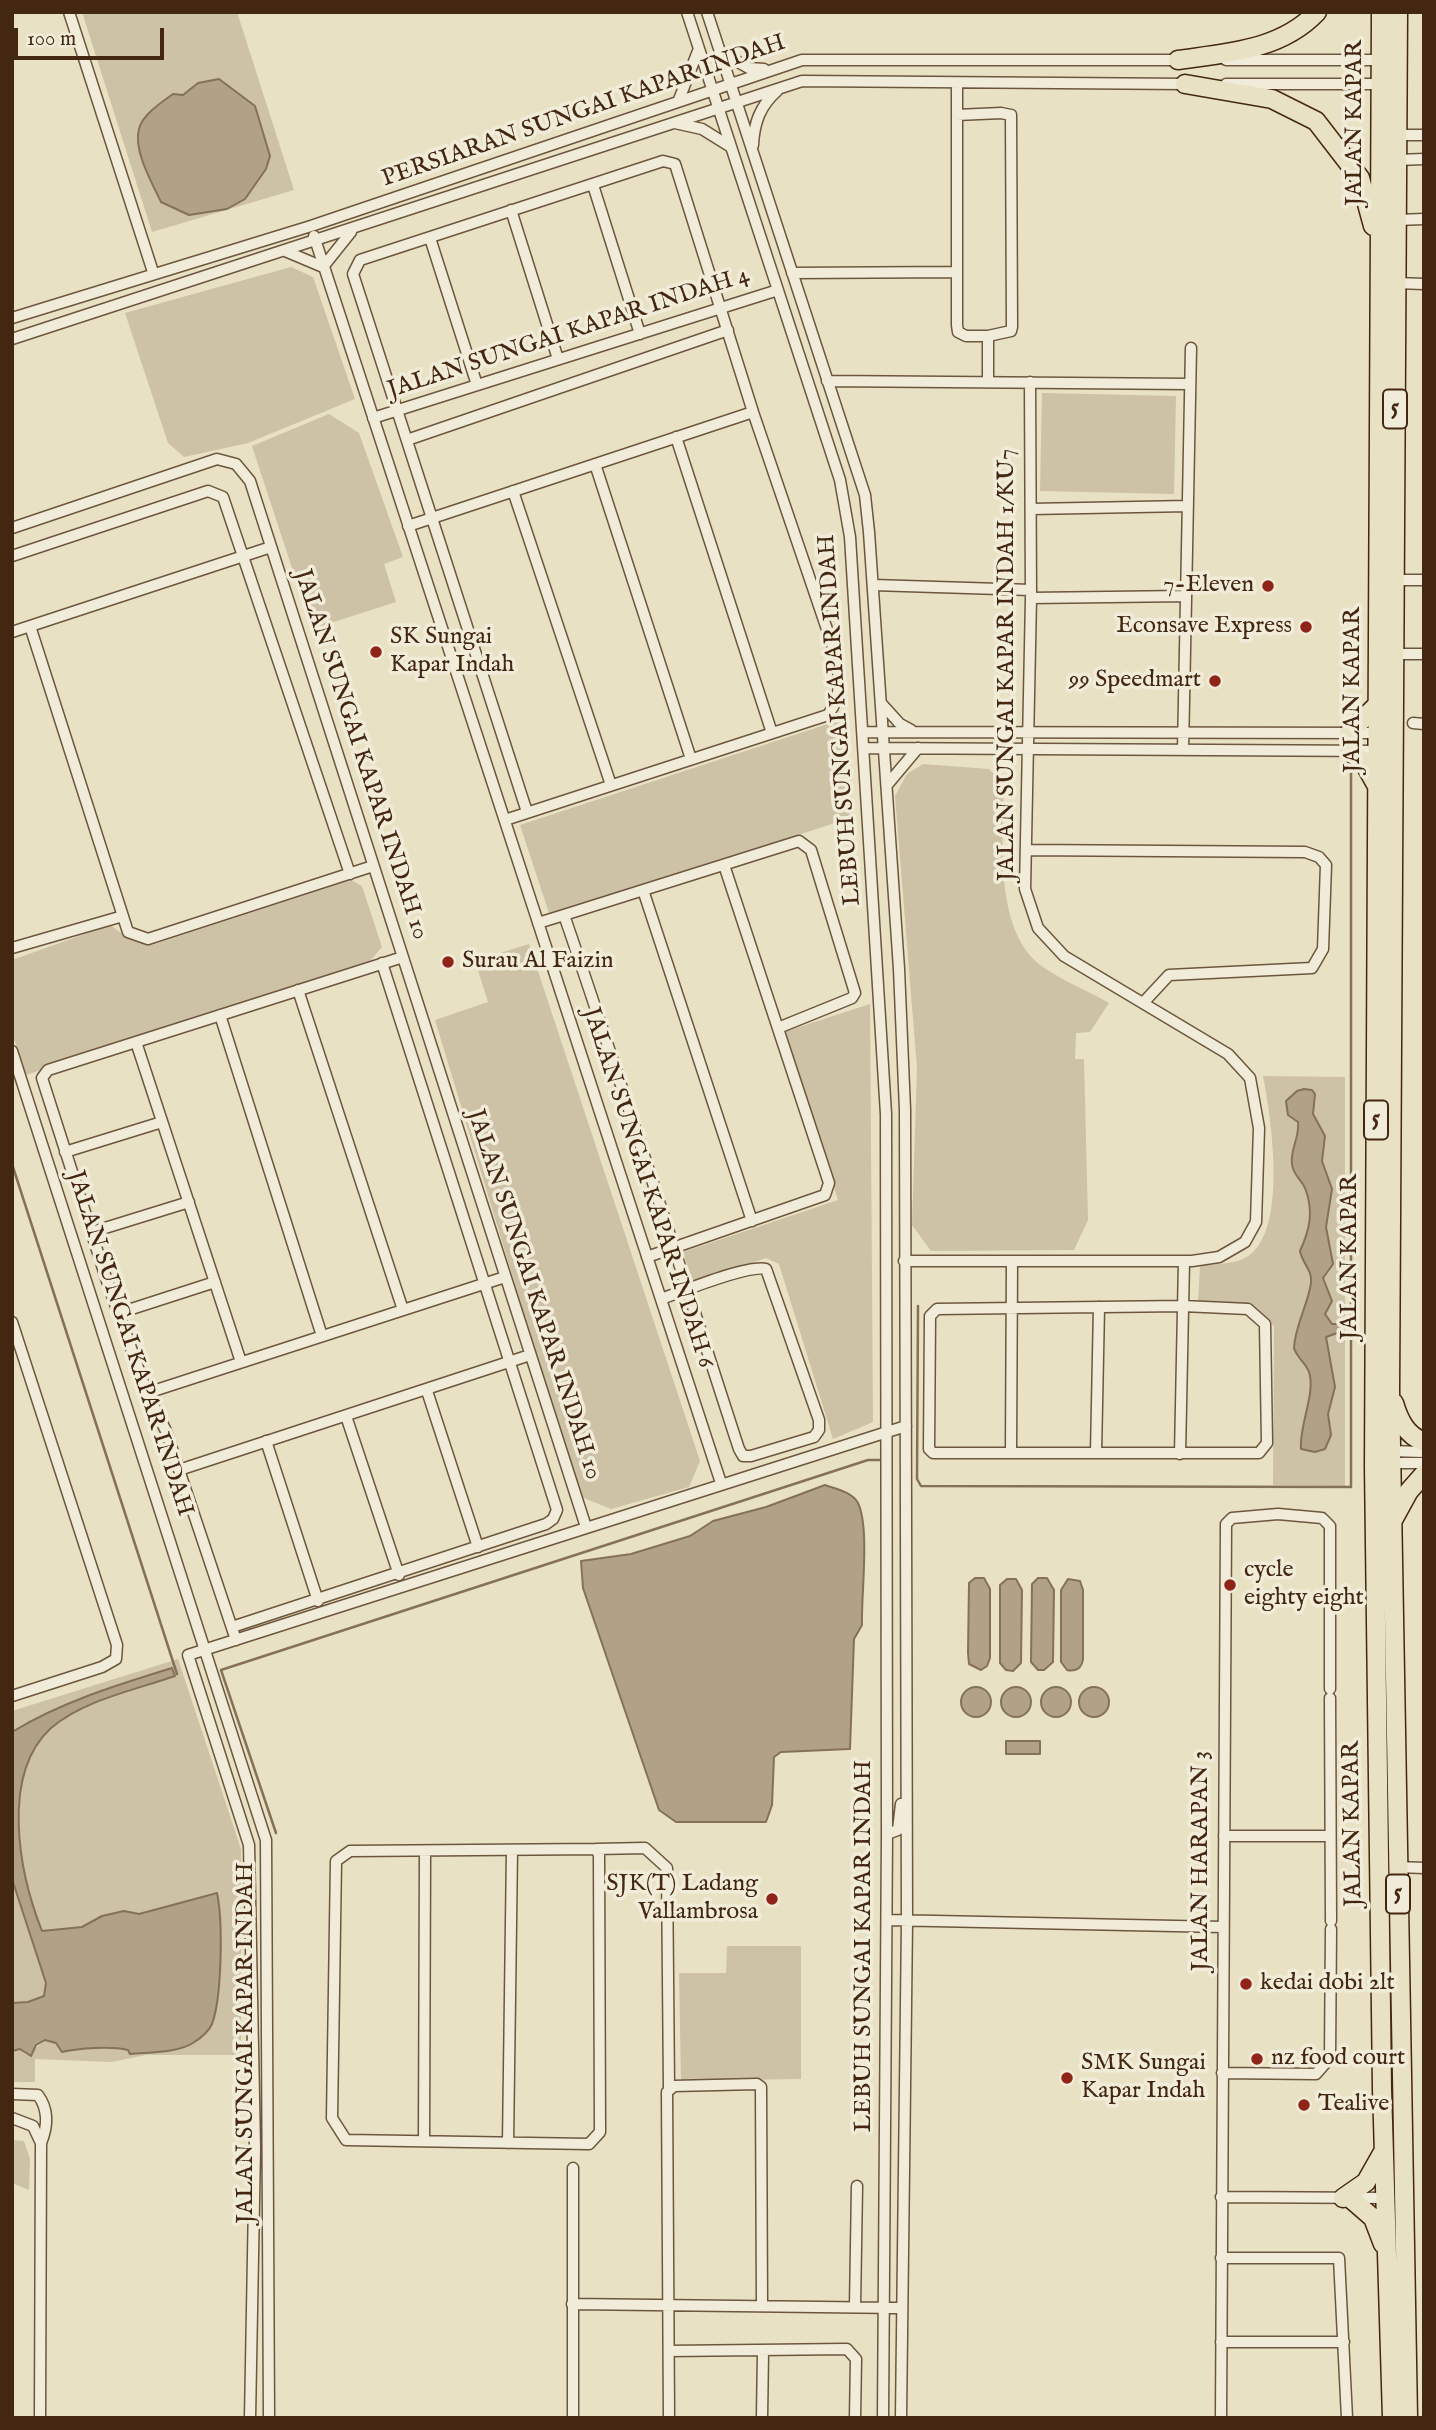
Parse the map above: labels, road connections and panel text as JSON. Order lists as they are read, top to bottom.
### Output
{
  "streets": {
    "highway": ["JALAN KAPAR", "5"],
    "street": [
      "PERSIARAN SUNGAI KAPAR INDAH",
      "JALAN SUNGAI KAPAR INDAH 4",
      "JALAN SUNGAI KAPAR INDAH 1/KU7",
      "LEBUH SUNGAI KAPAR INDAH",
      "JALAN SUNGAI KAPAR INDAH 10",
      "JALAN SUNGAI KAPAR INDAH 6",
      "JALAN SUNGAI KAPAR INDAH",
      "JALAN HARAPAN 3"
    ]
  },
  "crossings": [
    ["PERSIARAN SUNGAI KAPAR INDAH", "JALAN KAPAR"],
    ["PERSIARAN SUNGAI KAPAR INDAH", "LEBUH SUNGAI KAPAR INDAH"],
    ["PERSIARAN SUNGAI KAPAR INDAH", "JALAN SUNGAI KAPAR INDAH 6"],
    ["JALAN SUNGAI KAPAR INDAH 4", "LEBUH SUNGAI KAPAR INDAH"],
    ["JALAN SUNGAI KAPAR INDAH 4", "JALAN SUNGAI KAPAR INDAH 6"],
    ["JALAN SUNGAI KAPAR INDAH 1/KU7", "LEBUH SUNGAI KAPAR INDAH"]
  ],
  "places": [
    "7-Eleven",
    "Econsave Express",
    "SK Sungai Kapar Indah",
    "99 Speedmart",
    "Surau Al Faizin",
    "cycle eighty eight",
    "SJK(T) Ladang Vallambrosa",
    "kedai dobi 2lt",
    "nz food court",
    "SMK Sungai Kapar Indah",
    "Tealive"
  ],
  "scale_bar": "100 m"
}
